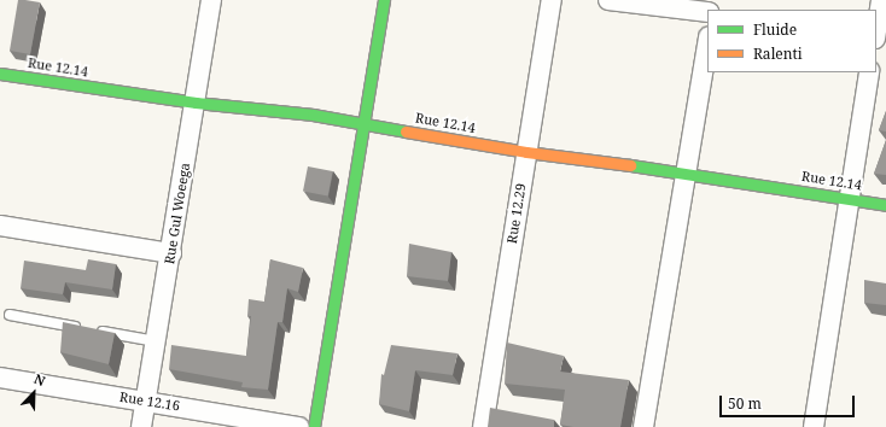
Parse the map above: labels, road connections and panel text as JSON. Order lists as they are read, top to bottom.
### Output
{
  "streets": {
    "street": [
      "Rue 12.14",
      "Rue Gul Woeega",
      "Rue 12.29",
      "Rue 12.16"
    ]
  },
  "crossings": [
    ["Rue 12.14", "Rue Gul Woeega"],
    ["Rue 12.14", "Rue 12.29"],
    ["Rue Gul Woeega", "Rue 12.16"]
  ],
  "legend": ["Fluide", "Ralenti"],
  "scale_bar": "50 m",
  "north": "top right"
}
